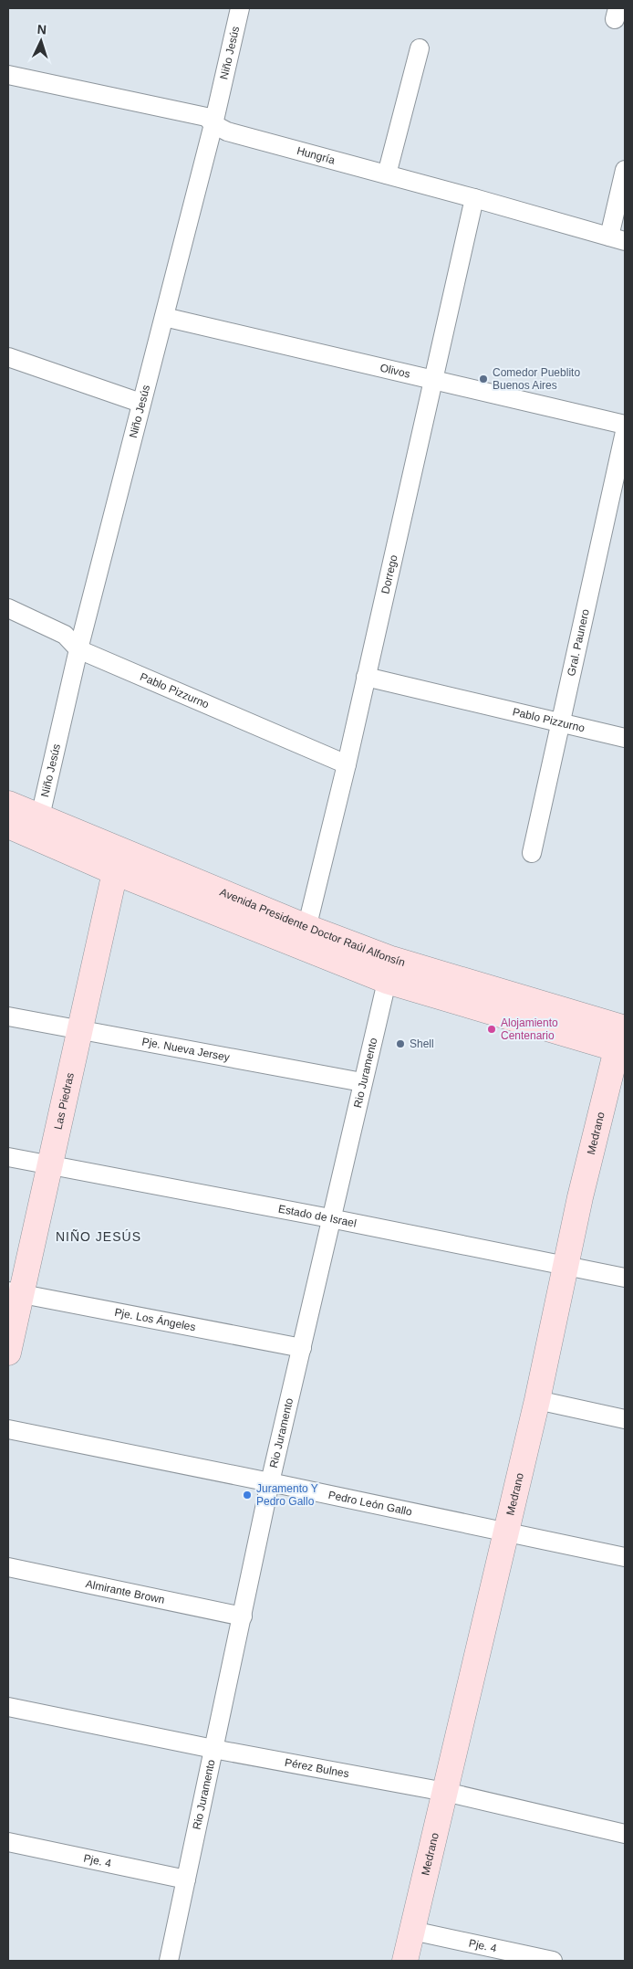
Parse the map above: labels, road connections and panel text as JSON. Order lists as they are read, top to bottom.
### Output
{
  "streets": {
    "street": [
      "Niño Jesús",
      "Hungría",
      "Olivos",
      "Dorrego",
      "Gral. Paunero",
      "Pablo Pizzurno",
      "Avenida Presidente Doctor Raúl Alfonsín",
      "Pje. Nueva Jersey",
      "Rio Juramento",
      "Las Piedras",
      "Medrano",
      "Estado de Israel",
      "Pje. Los Ángeles",
      "Pedro León Gallo",
      "Almirante Brown",
      "Pérez Bulnes",
      "Pje. 4"
    ]
  },
  "crossings": [
    ["Niño Jesús", "Hungría"],
    ["Niño Jesús", "Olivos"],
    ["Niño Jesús", "Pablo Pizzurno"],
    ["Niño Jesús", "Avenida Presidente Doctor Raúl Alfonsín"],
    ["Hungría", "Dorrego"],
    ["Olivos", "Dorrego"],
    ["Dorrego", "Pablo Pizzurno"],
    ["Dorrego", "Avenida Presidente Doctor Raúl Alfonsín"],
    ["Gral. Paunero", "Pablo Pizzurno"],
    ["Avenida Presidente Doctor Raúl Alfonsín", "Rio Juramento"],
    ["Avenida Presidente Doctor Raúl Alfonsín", "Las Piedras"],
    ["Avenida Presidente Doctor Raúl Alfonsín", "Medrano"],
    ["Pje. Nueva Jersey", "Rio Juramento"],
    ["Pje. Nueva Jersey", "Las Piedras"],
    ["Rio Juramento", "Estado de Israel"],
    ["Rio Juramento", "Pje. Los Ángeles"],
    ["Rio Juramento", "Pedro León Gallo"],
    ["Rio Juramento", "Almirante Brown"],
    ["Rio Juramento", "Pérez Bulnes"],
    ["Rio Juramento", "Pje. 4"],
    ["Las Piedras", "Estado de Israel"],
    ["Las Piedras", "Pje. Los Ángeles"],
    ["Medrano", "Estado de Israel"],
    ["Medrano", "Pedro León Gallo"],
    ["Medrano", "Pérez Bulnes"],
    ["Medrano", "Pje. 4"]
  ],
  "districts": ["NIÑO JESÚS"],
  "places": [
    "Comedor Pueblito Buenos Aires",
    "Alojamiento Centenario",
    "Shell",
    "Juramento Y Pedro Gallo"
  ],
  "north": "top"
}
